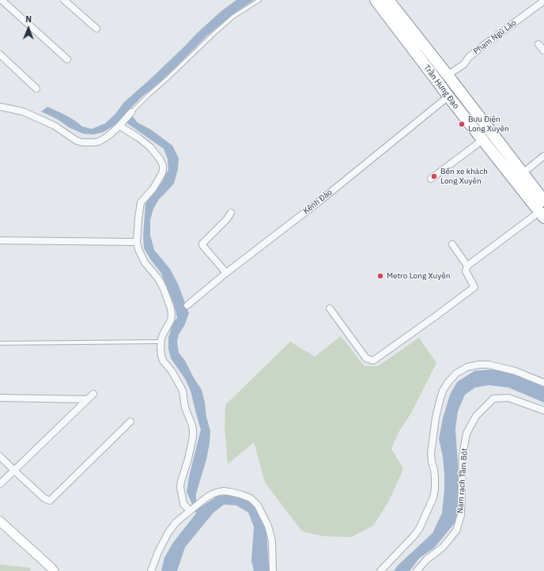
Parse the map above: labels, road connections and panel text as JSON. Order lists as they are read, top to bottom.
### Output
{
  "streets": {
    "highway": ["Trần Hưng Đạo"],
    "street": ["Phạm Ngũ Lão", "Kênh Đào", "Nam rạch Tầm Bót"]
  },
  "crossings": [
    ["Phạm Ngũ Lão", "Trần Hưng Đạo"],
    ["Trần Hưng Đạo", "Kênh Đào"]
  ],
  "places": ["Bưu Điện Long Xuyên", "Bến xe khách Long Xuyên", "Metro Long Xuyên"],
  "north": "top"
}
